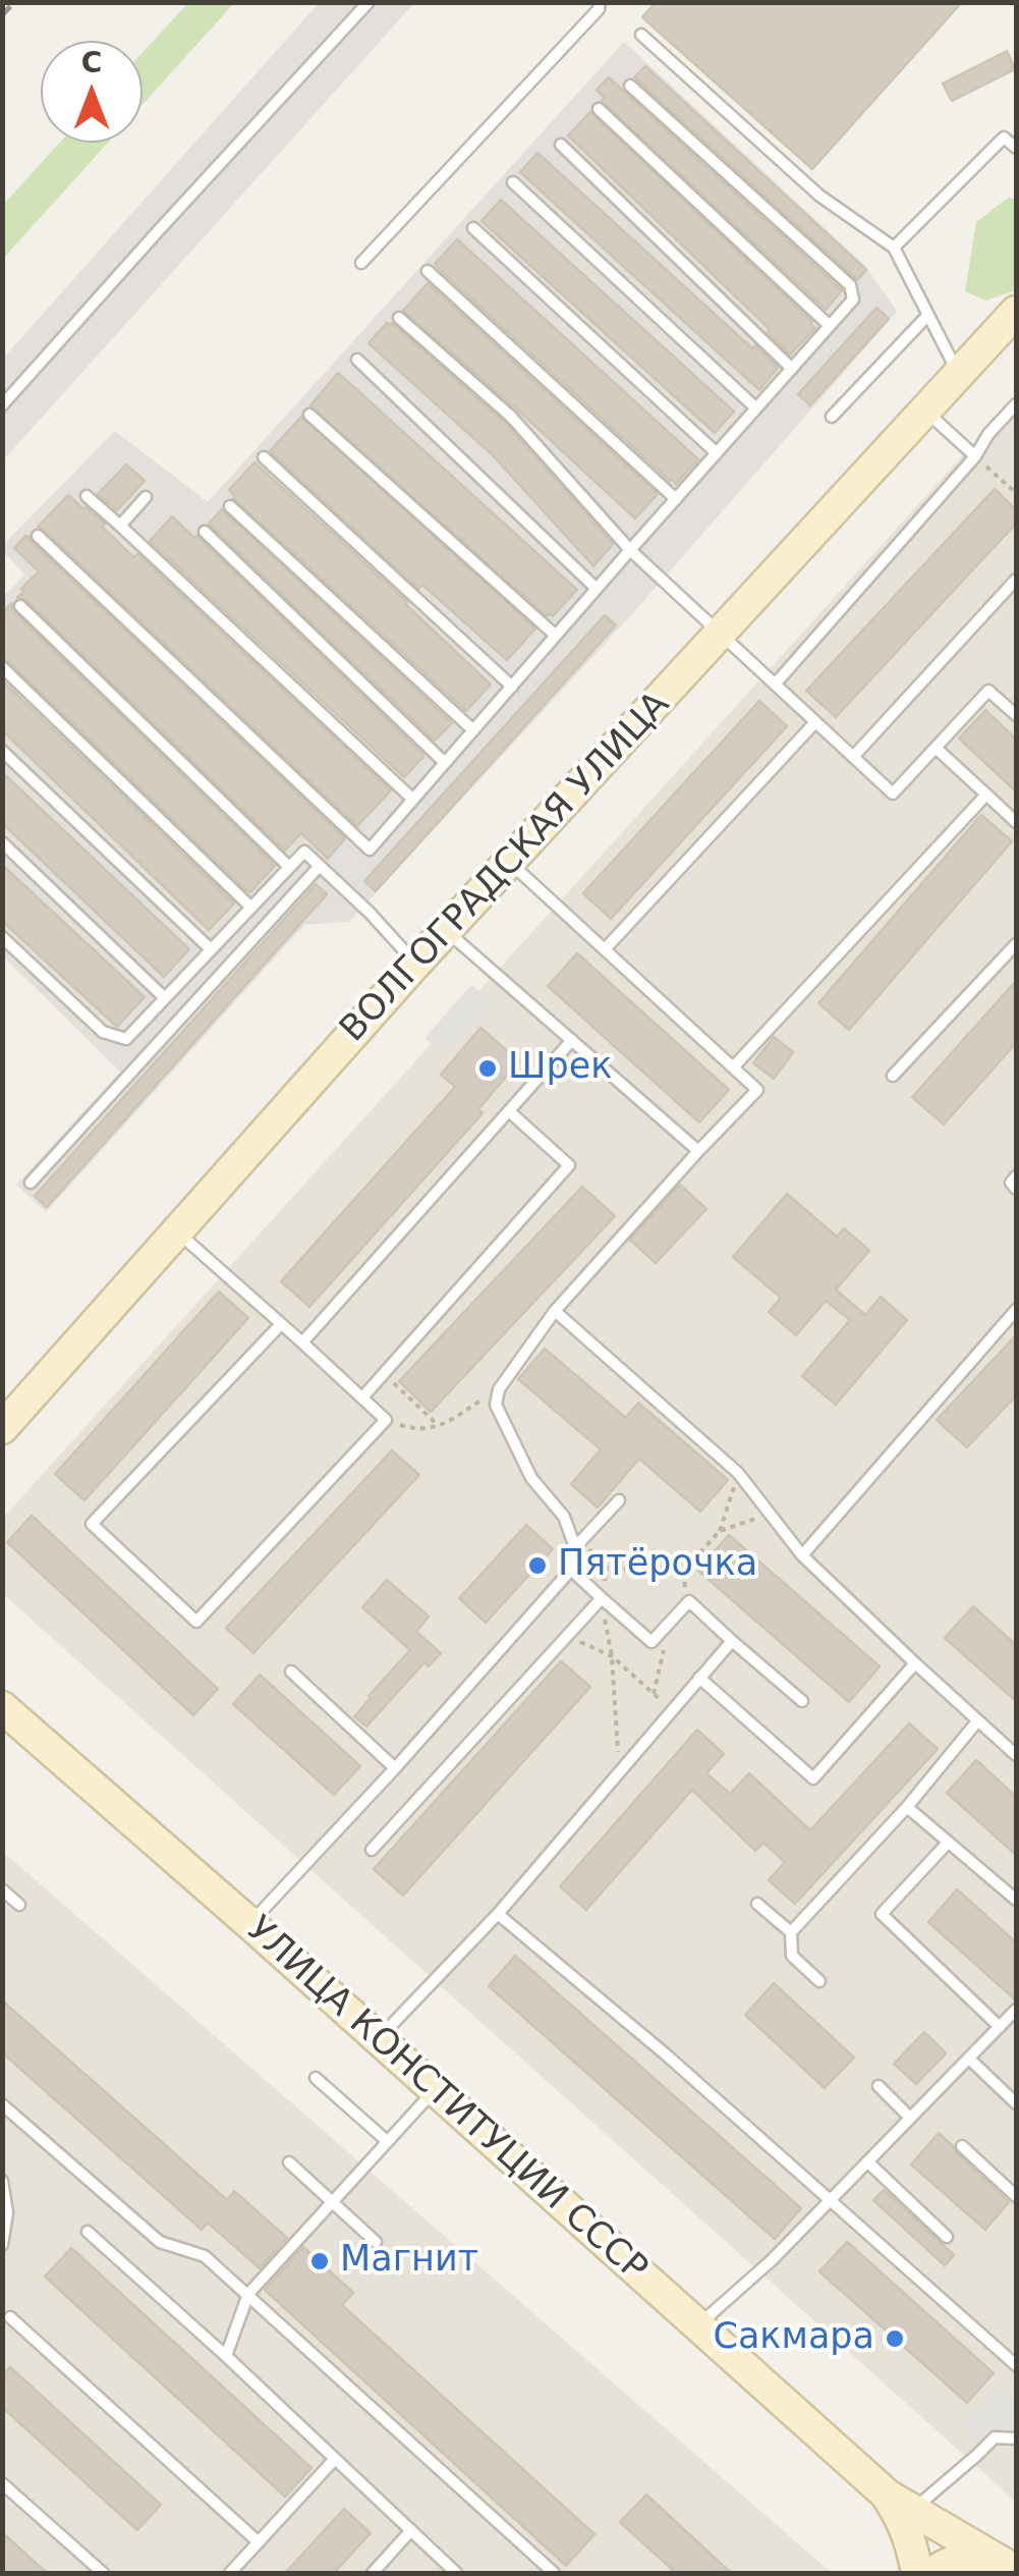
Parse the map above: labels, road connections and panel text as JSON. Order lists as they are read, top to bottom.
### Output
{
  "streets": {
    "main road": ["ВОЛГОГРАДСКАЯ УЛИЦА", "УЛИЦА КОНСТИТУЦИИ СССР"]
  },
  "places": [
    "Шрек",
    "Пятёрочка",
    "Магнит",
    "Сакмара"
  ],
  "north": "top"
}
